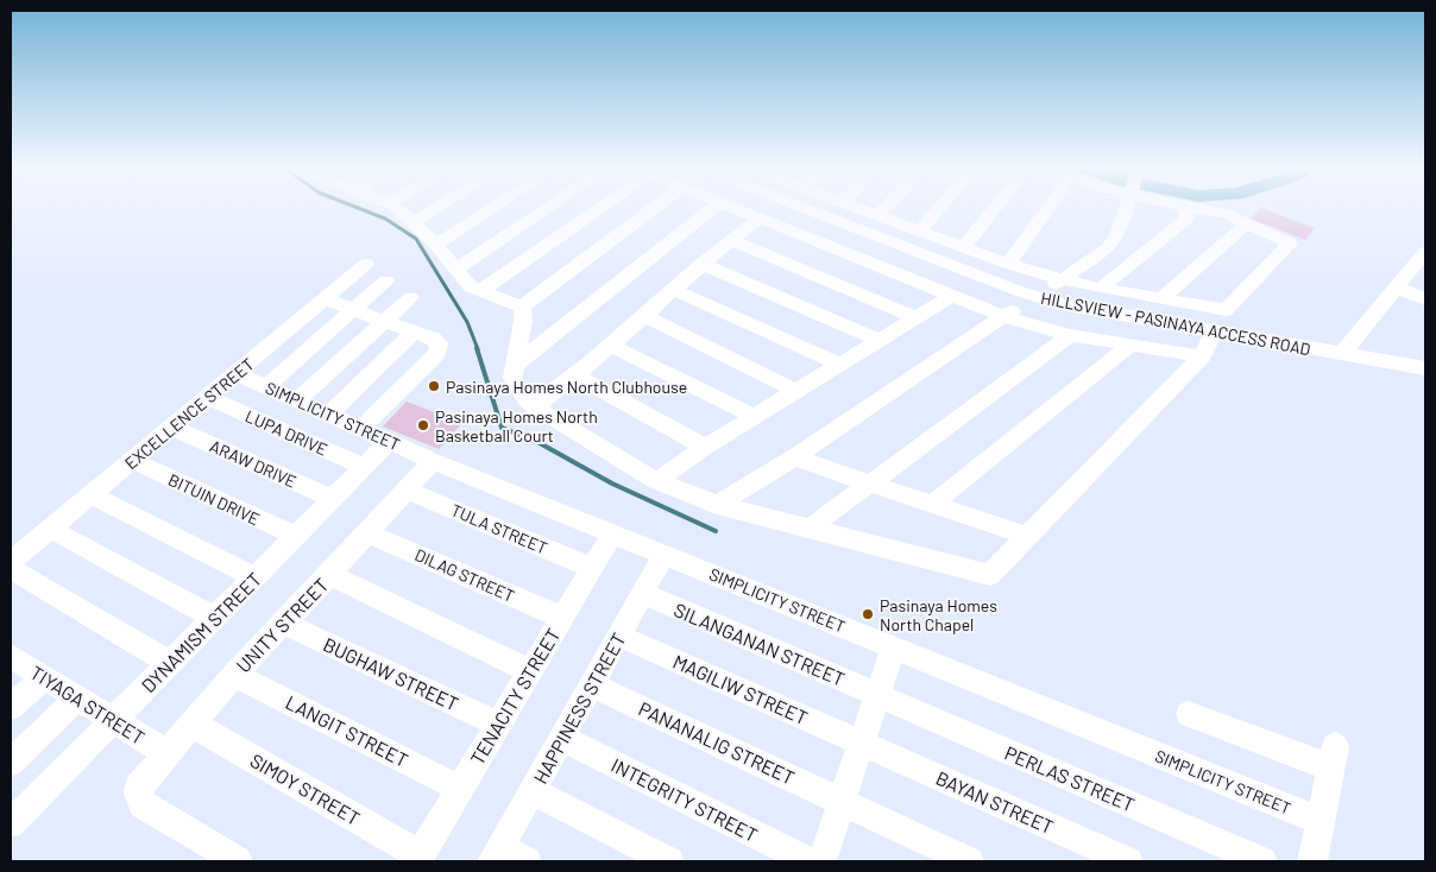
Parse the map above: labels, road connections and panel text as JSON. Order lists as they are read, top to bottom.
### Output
{
  "streets": {
    "street": [
      "HILLSVIEW - PASINAYA ACCESS ROAD",
      "EXCELLENCE STREET",
      "SIMPLICITY STREET",
      "LUPA DRIVE",
      "ARAW DRIVE",
      "BITUIN DRIVE",
      "TULA STREET",
      "DILAG STREET",
      "UNITY STREET",
      "DYNAMISM STREET",
      "SILANGANAN STREET",
      "BUGHAW STREET",
      "MAGILIW STREET",
      "TENACITY STREET",
      "TIYAGA STREET",
      "HAPPINESS STREET",
      "LANGIT STREET",
      "PANANALIG STREET",
      "PERLAS STREET",
      "SIMOY STREET",
      "INTEGRITY STREET",
      "BAYAN STREET"
    ]
  },
  "crossings": [
    ["EXCELLENCE STREET", "SIMPLICITY STREET"],
    ["EXCELLENCE STREET", "LUPA DRIVE"],
    ["EXCELLENCE STREET", "ARAW DRIVE"],
    ["EXCELLENCE STREET", "BITUIN DRIVE"],
    ["SIMPLICITY STREET", "UNITY STREET"],
    ["SIMPLICITY STREET", "DYNAMISM STREET"],
    ["SIMPLICITY STREET", "TENACITY STREET"],
    ["SIMPLICITY STREET", "HAPPINESS STREET"],
    ["LUPA DRIVE", "DYNAMISM STREET"],
    ["ARAW DRIVE", "DYNAMISM STREET"],
    ["BITUIN DRIVE", "DYNAMISM STREET"],
    ["TULA STREET", "UNITY STREET"],
    ["TULA STREET", "TENACITY STREET"],
    ["DILAG STREET", "UNITY STREET"],
    ["DILAG STREET", "TENACITY STREET"],
    ["UNITY STREET", "BUGHAW STREET"],
    ["UNITY STREET", "TIYAGA STREET"],
    ["UNITY STREET", "LANGIT STREET"],
    ["UNITY STREET", "SIMOY STREET"],
    ["DYNAMISM STREET", "TIYAGA STREET"],
    ["SILANGANAN STREET", "HAPPINESS STREET"],
    ["SILANGANAN STREET", "PERLAS STREET"],
    ["BUGHAW STREET", "TENACITY STREET"],
    ["MAGILIW STREET", "HAPPINESS STREET"],
    ["MAGILIW STREET", "BAYAN STREET"],
    ["TENACITY STREET", "LANGIT STREET"],
    ["TENACITY STREET", "SIMOY STREET"],
    ["HAPPINESS STREET", "PANANALIG STREET"],
    ["HAPPINESS STREET", "INTEGRITY STREET"]
  ],
  "places": ["Pasinaya Homes North Clubhouse", "Pasinaya Homes North Basketball Court", "Pasinaya Homes North Chapel"]
}
